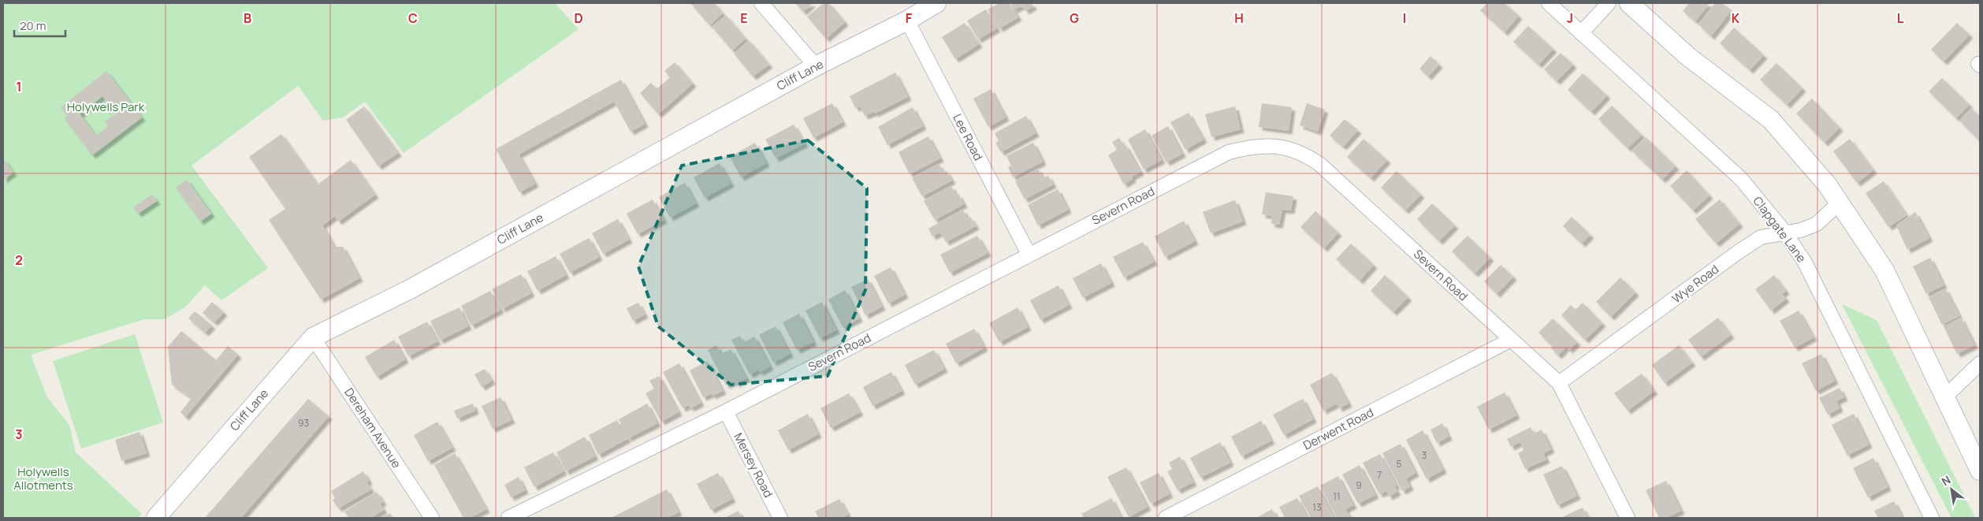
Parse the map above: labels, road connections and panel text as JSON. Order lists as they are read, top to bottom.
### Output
{
  "streets": {
    "street": [
      "Cliff Lane",
      "Lee Road",
      "Severn Road",
      "Clapgate Lane",
      "Wye Road",
      "Dereham Avenue",
      "Derwent Road",
      "Mersey Road"
    ]
  },
  "crossings": [
    ["Cliff Lane", "Lee Road"],
    ["Cliff Lane", "Dereham Avenue"],
    ["Lee Road", "Severn Road"],
    ["Severn Road", "Wye Road"],
    ["Severn Road", "Derwent Road"],
    ["Severn Road", "Mersey Road"],
    ["Clapgate Lane", "Wye Road"]
  ],
  "parks": ["Holywells Park", "Holywells Allotments"],
  "house_numbers": [
    "93",
    "3",
    "5",
    "7",
    "9",
    "11",
    "13"
  ],
  "scale_bar": "20 m",
  "north": "top left",
  "grid": {
    "columns": [
      "B",
      "C",
      "D",
      "E",
      "F",
      "G",
      "H",
      "I",
      "J",
      "K",
      "L"
    ],
    "rows": ["1", "2", "3"]
  }
}
